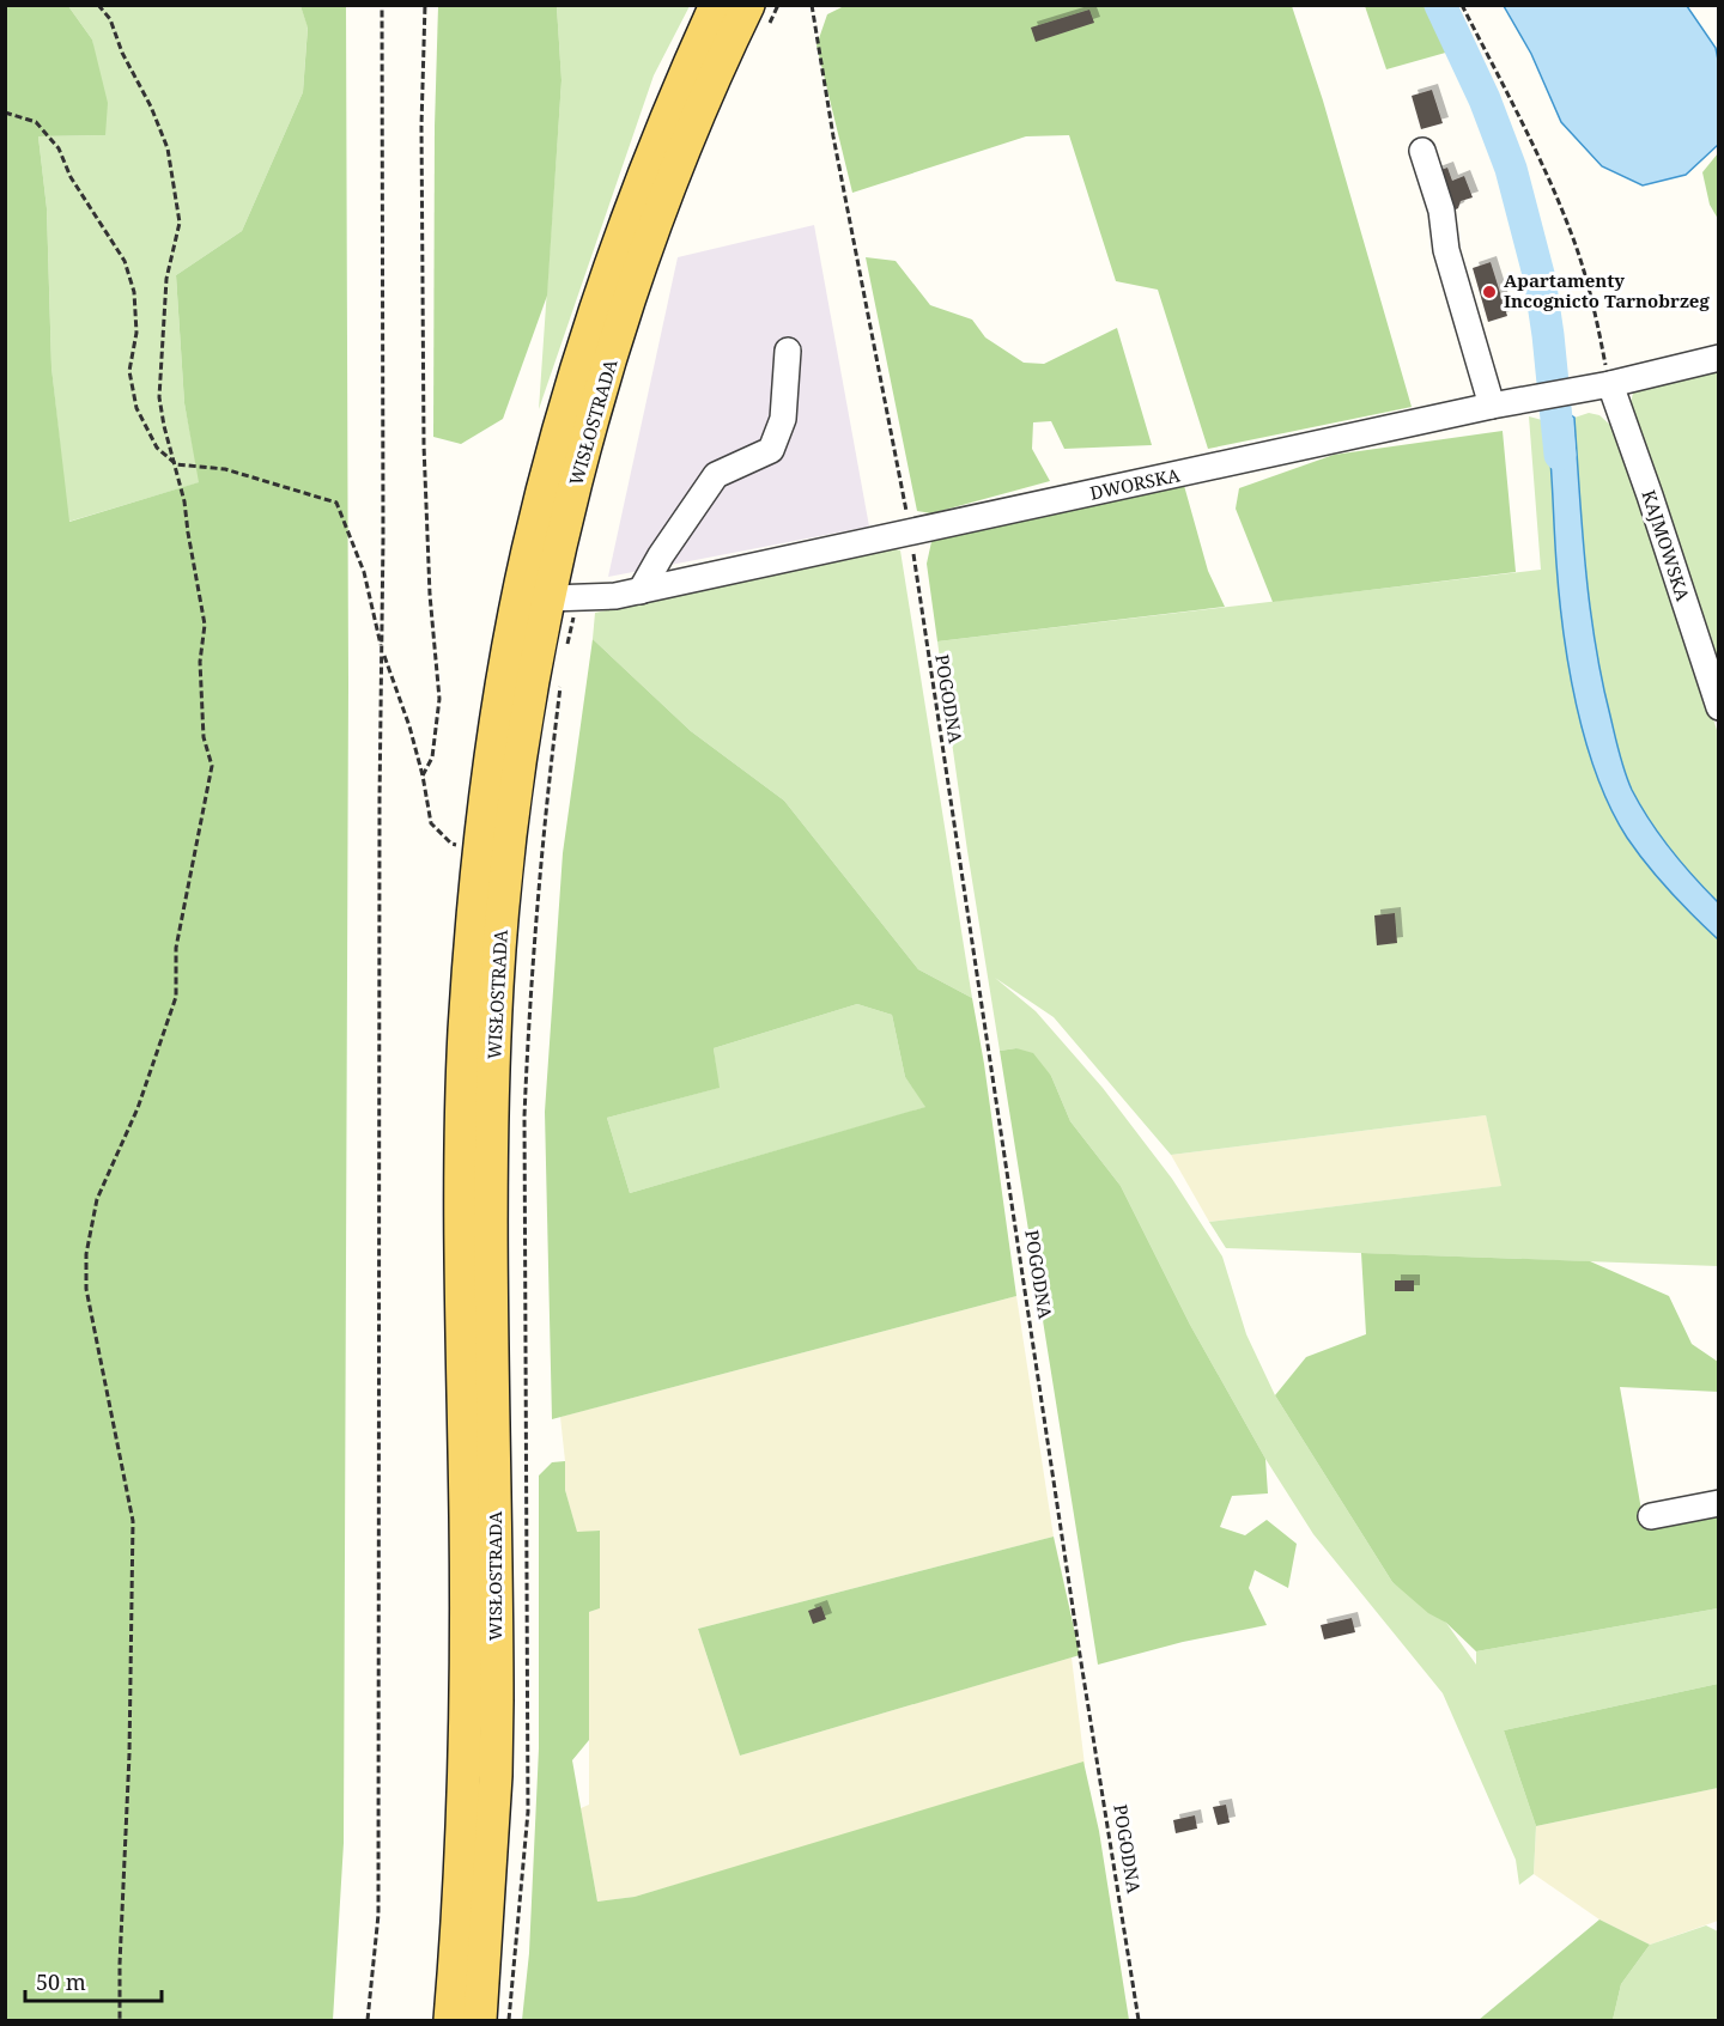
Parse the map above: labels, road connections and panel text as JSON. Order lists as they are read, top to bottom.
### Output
{
  "streets": {
    "main road": ["WISŁOSTRADA"],
    "street": ["DWORSKA", "KAJMOWSKA"],
    "path": ["POGODNA"]
  },
  "crossings": [
    ["WISŁOSTRADA", "DWORSKA"],
    ["DWORSKA", "KAJMOWSKA"],
    ["DWORSKA", "POGODNA"]
  ],
  "places": ["Apartamenty Incognicto Tarnobrzeg"],
  "scale_bar": "50 m"
}
